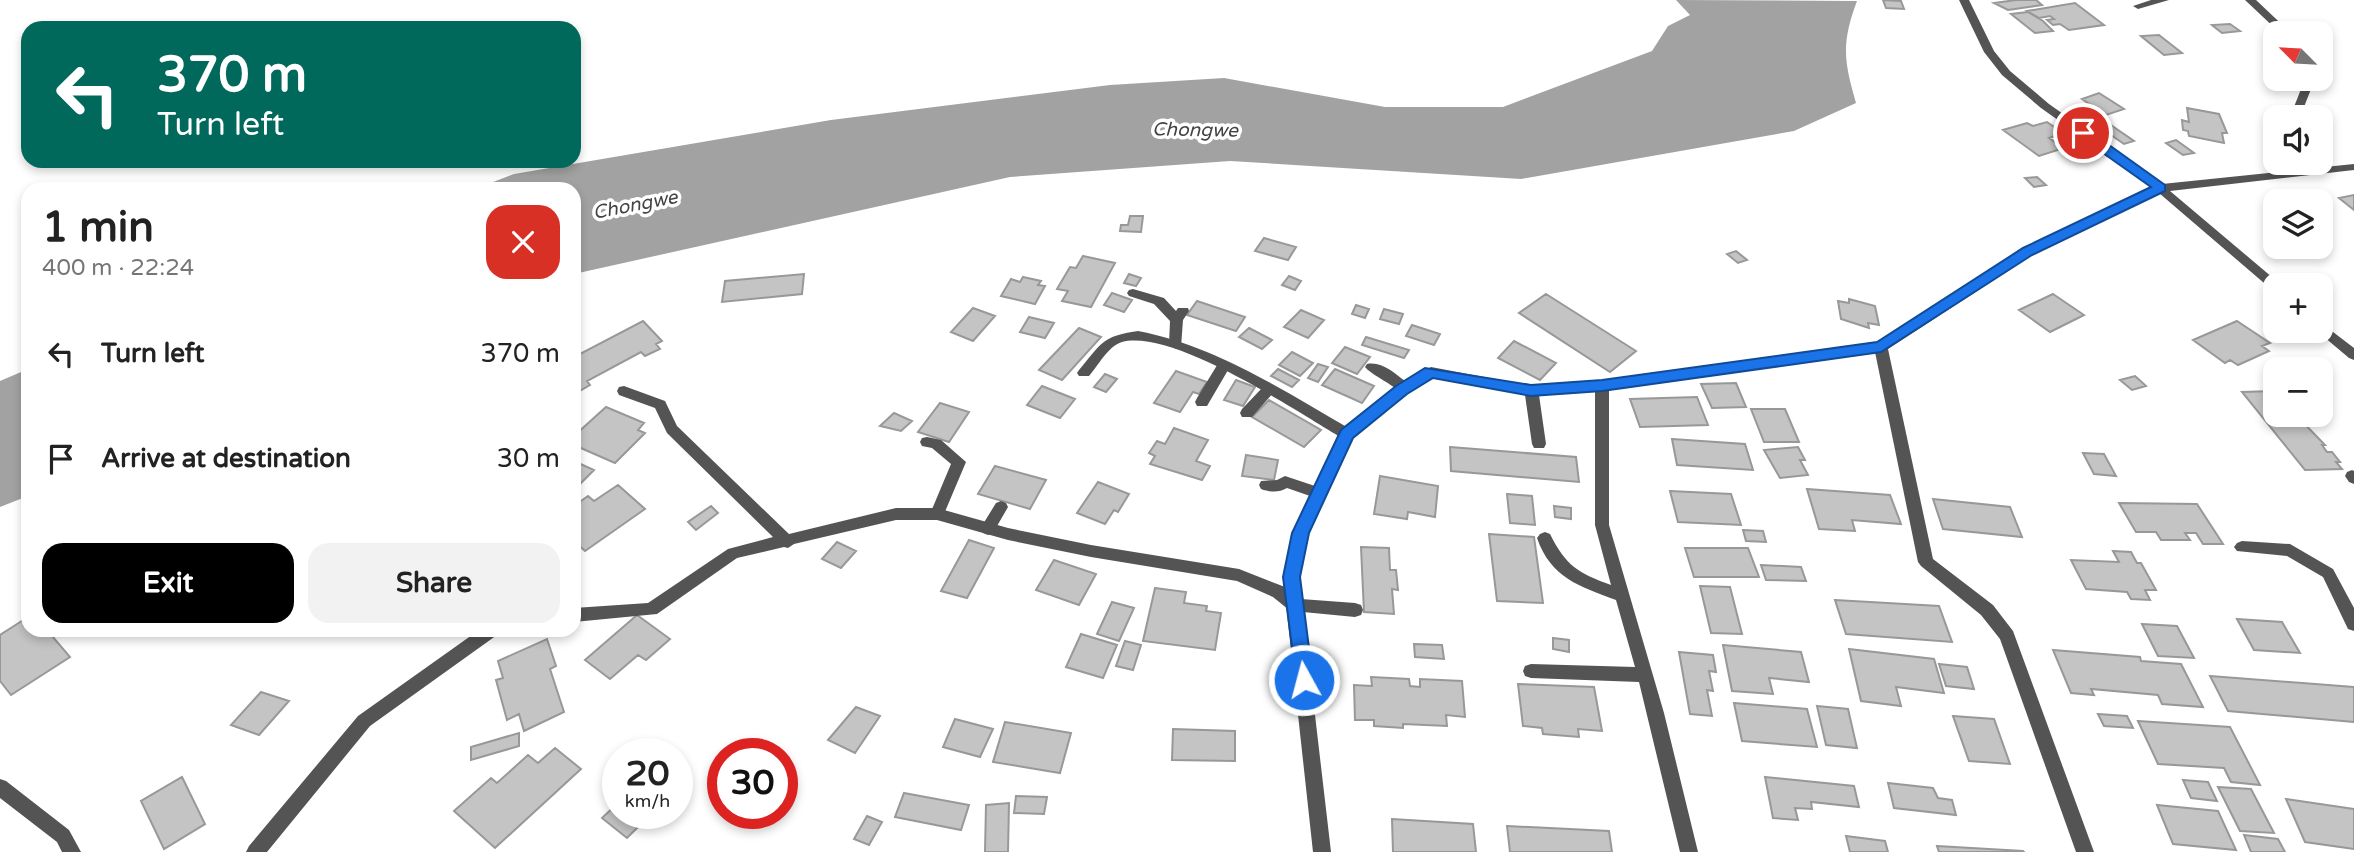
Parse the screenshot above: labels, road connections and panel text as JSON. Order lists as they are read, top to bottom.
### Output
{
  "water": ["Chongwe"],
  "north": "top left",
  "page": {
    "map_buttons": ["+", "−"],
    "turn": ["370 m", "Turn left"],
    "heading": ["1 min", "400 m · 22:24"],
    "list": [
      {
        "name": "Turn left",
        "value": "370 m"
      },
      {
        "name": "Arrive at destination",
        "value": "30 m"
      }
    ],
    "buttons": ["Exit", "Share"],
    "speed": "20 km/h",
    "limit": "30"
  }
}
